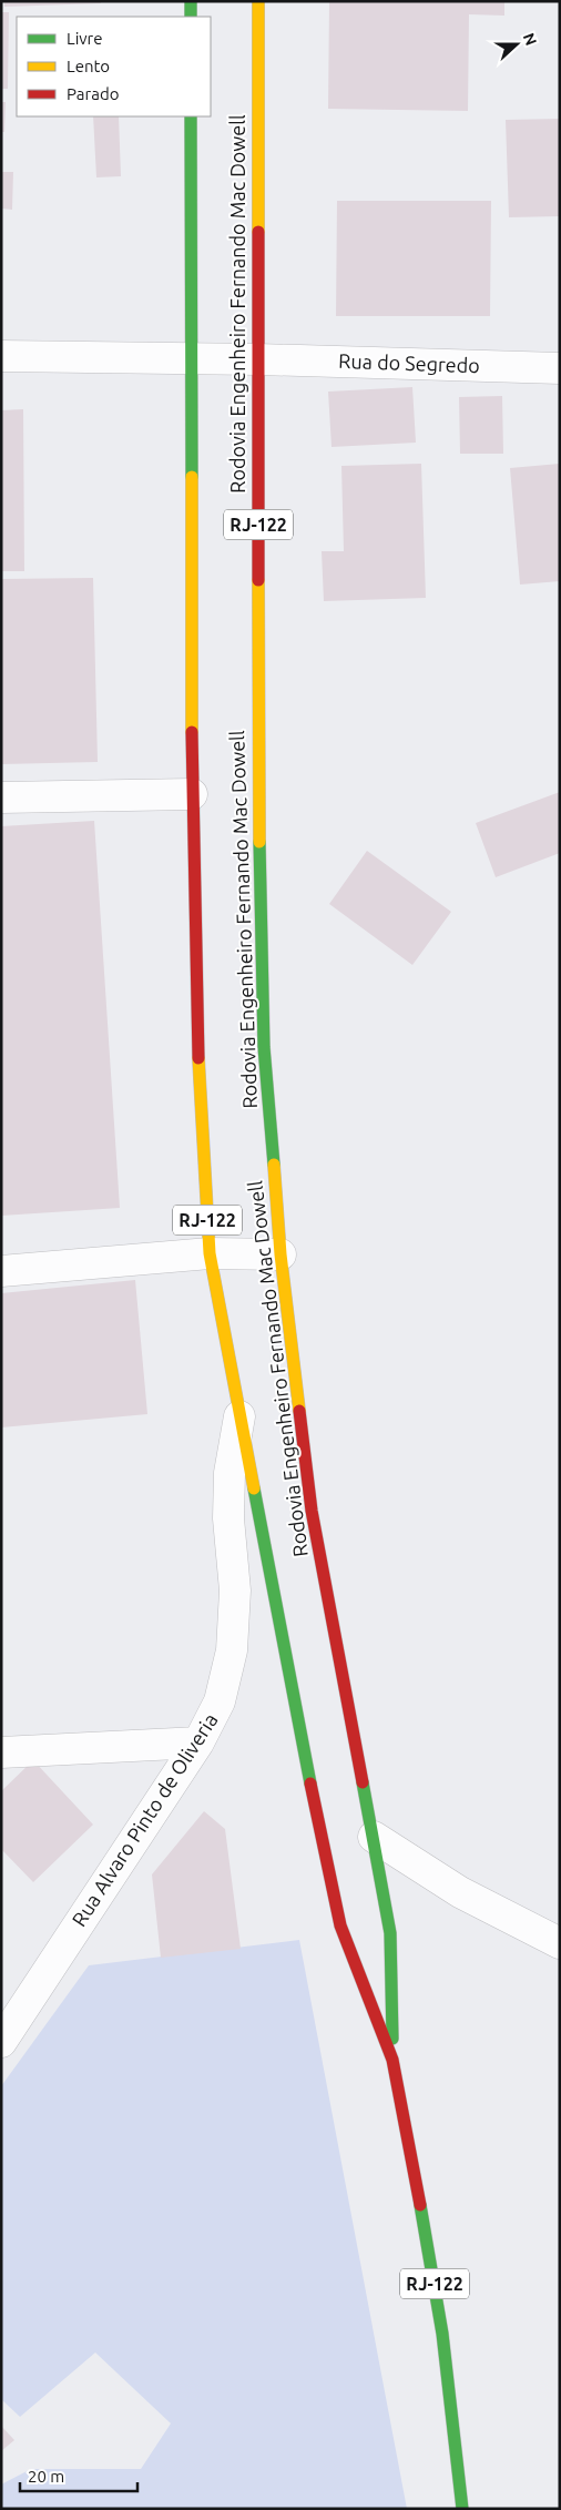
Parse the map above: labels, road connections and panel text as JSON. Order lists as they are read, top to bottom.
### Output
{
  "streets": {
    "main road": ["Rodovia Engenheiro Fernando Mac Dowell", "RJ-122"],
    "street": ["Rua do Segredo", "Rua Alvaro Pinto de Oliveria"]
  },
  "crossings": [
    ["Rodovia Engenheiro Fernando Mac Dowell", "Rua do Segredo"],
    ["Rodovia Engenheiro Fernando Mac Dowell", "Rua Alvaro Pinto de Oliveria"]
  ],
  "legend": ["Livre", "Lento", "Parado"],
  "scale_bar": "20 m",
  "north": "right"
}
